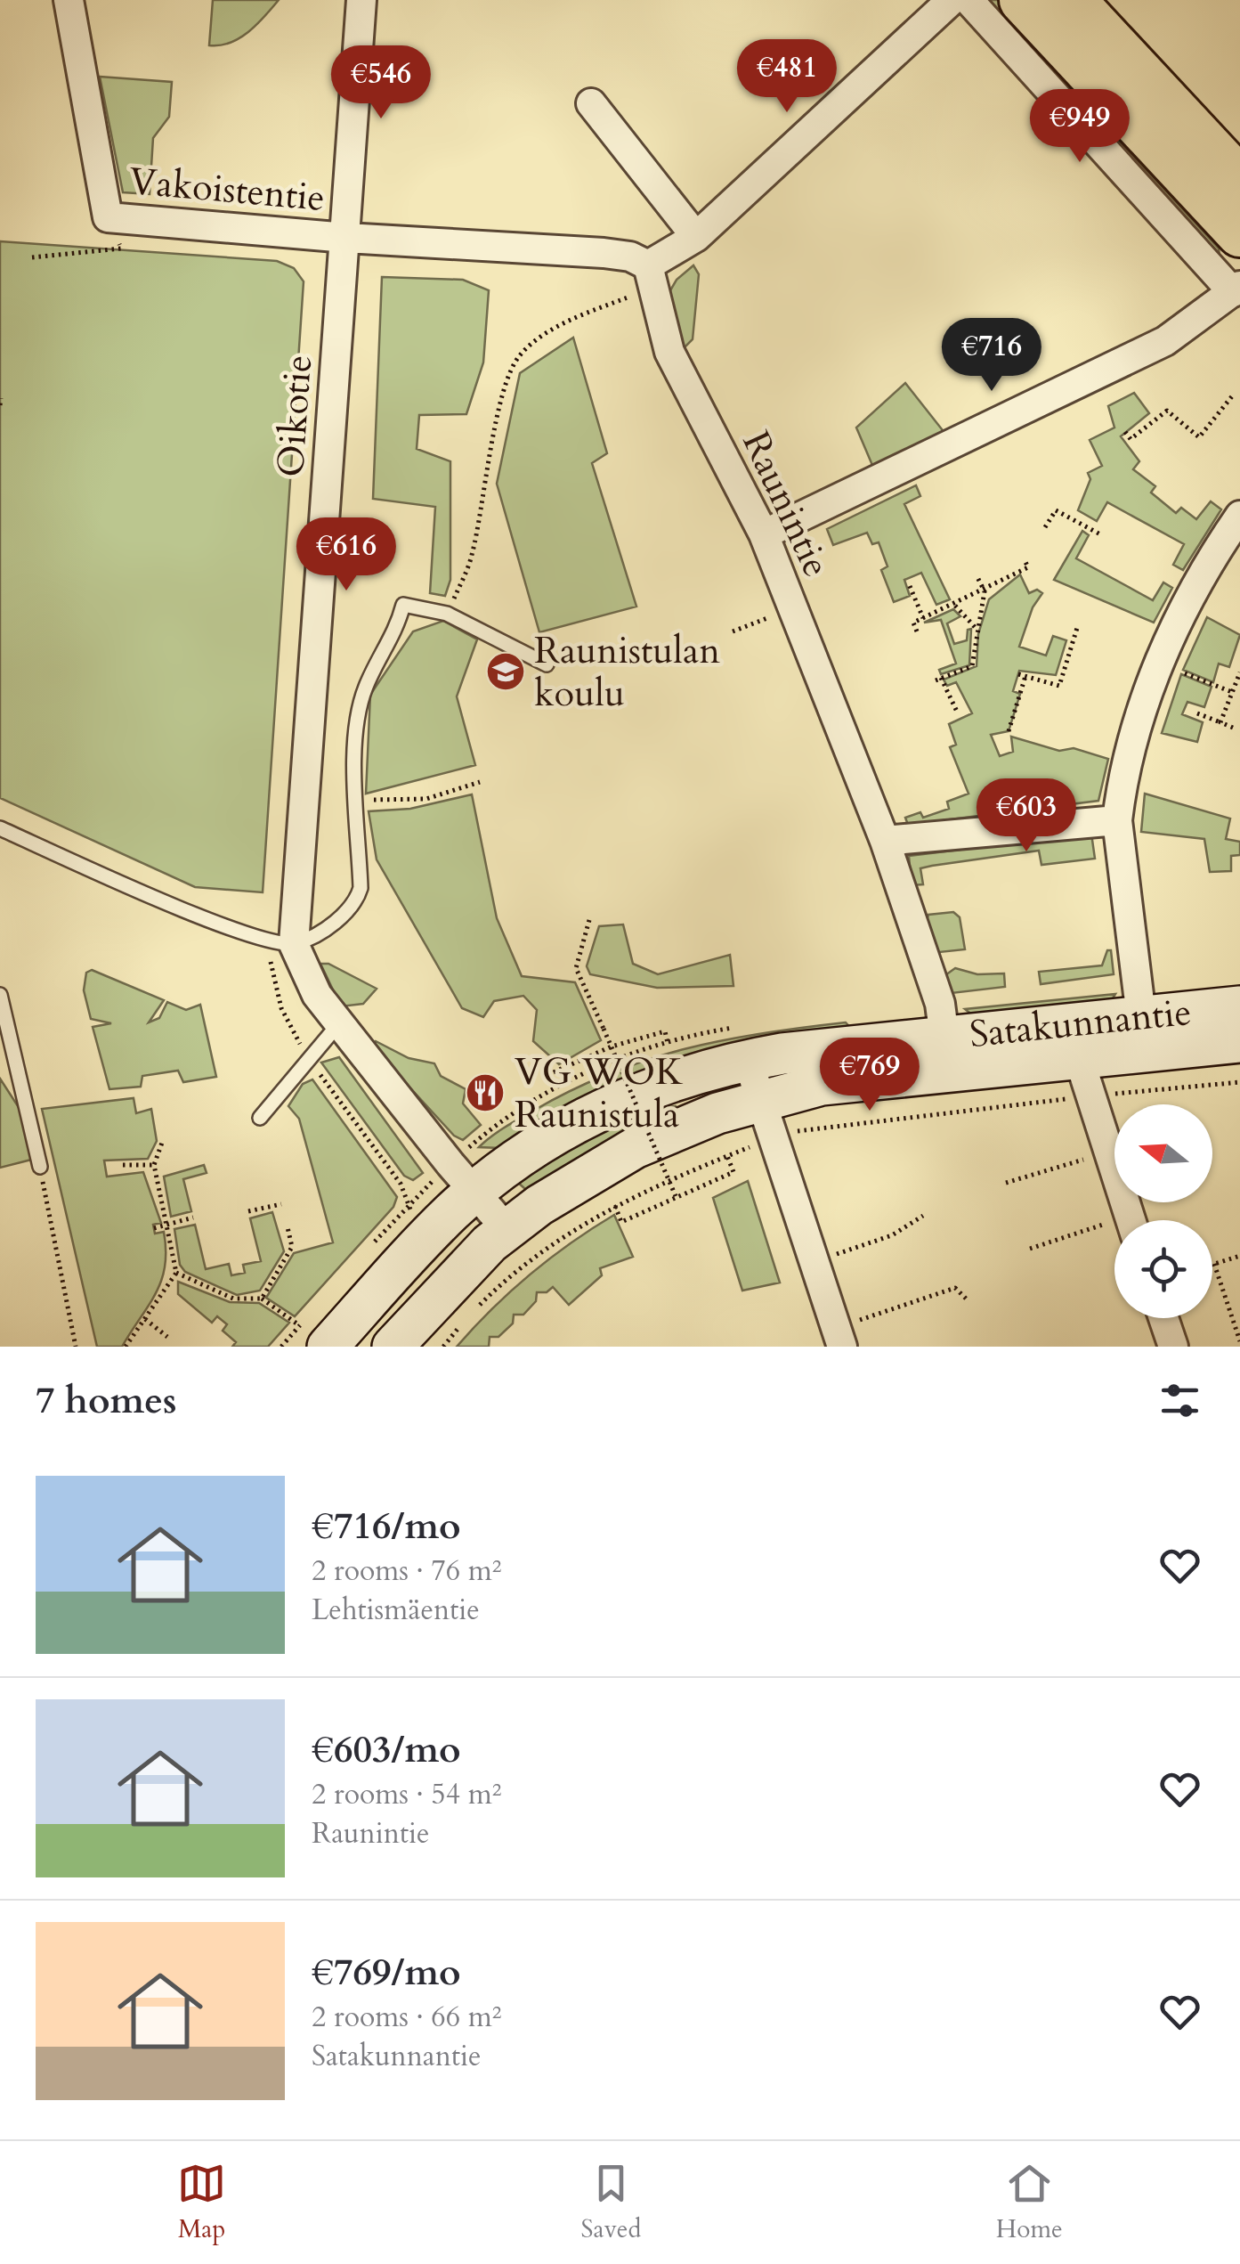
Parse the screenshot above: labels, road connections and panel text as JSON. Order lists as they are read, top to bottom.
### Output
{
  "streets": {
    "main road": ["Satakunnantie"],
    "street": ["Vakoistentie", "Oikotie", "Raunintie"]
  },
  "crossings": [
    ["Vakoistentie", "Oikotie"],
    ["Raunintie", "Satakunnantie"]
  ],
  "places": {
    "school or university": ["Raunistulan koulu"],
    "restaurant": ["VG WOK Raunistula"]
  },
  "north": "left",
  "page": {
    "price": [
      "€481",
      "€546",
      "€949",
      "€716",
      "€616",
      "€603",
      "€769"
    ],
    "heading": "7 homes",
    "list": [
      {
        "name": "€716/mo",
        "note": "2 rooms · 76 m² · Lehtismäentie"
      },
      {
        "name": "€603/mo",
        "note": "2 rooms · 54 m² · Raunintie"
      },
      {
        "name": "€769/mo",
        "note": "2 rooms · 66 m² · Satakunnantie"
      }
    ],
    "tabs": ["Map", "Saved", "Home"]
  }
}
